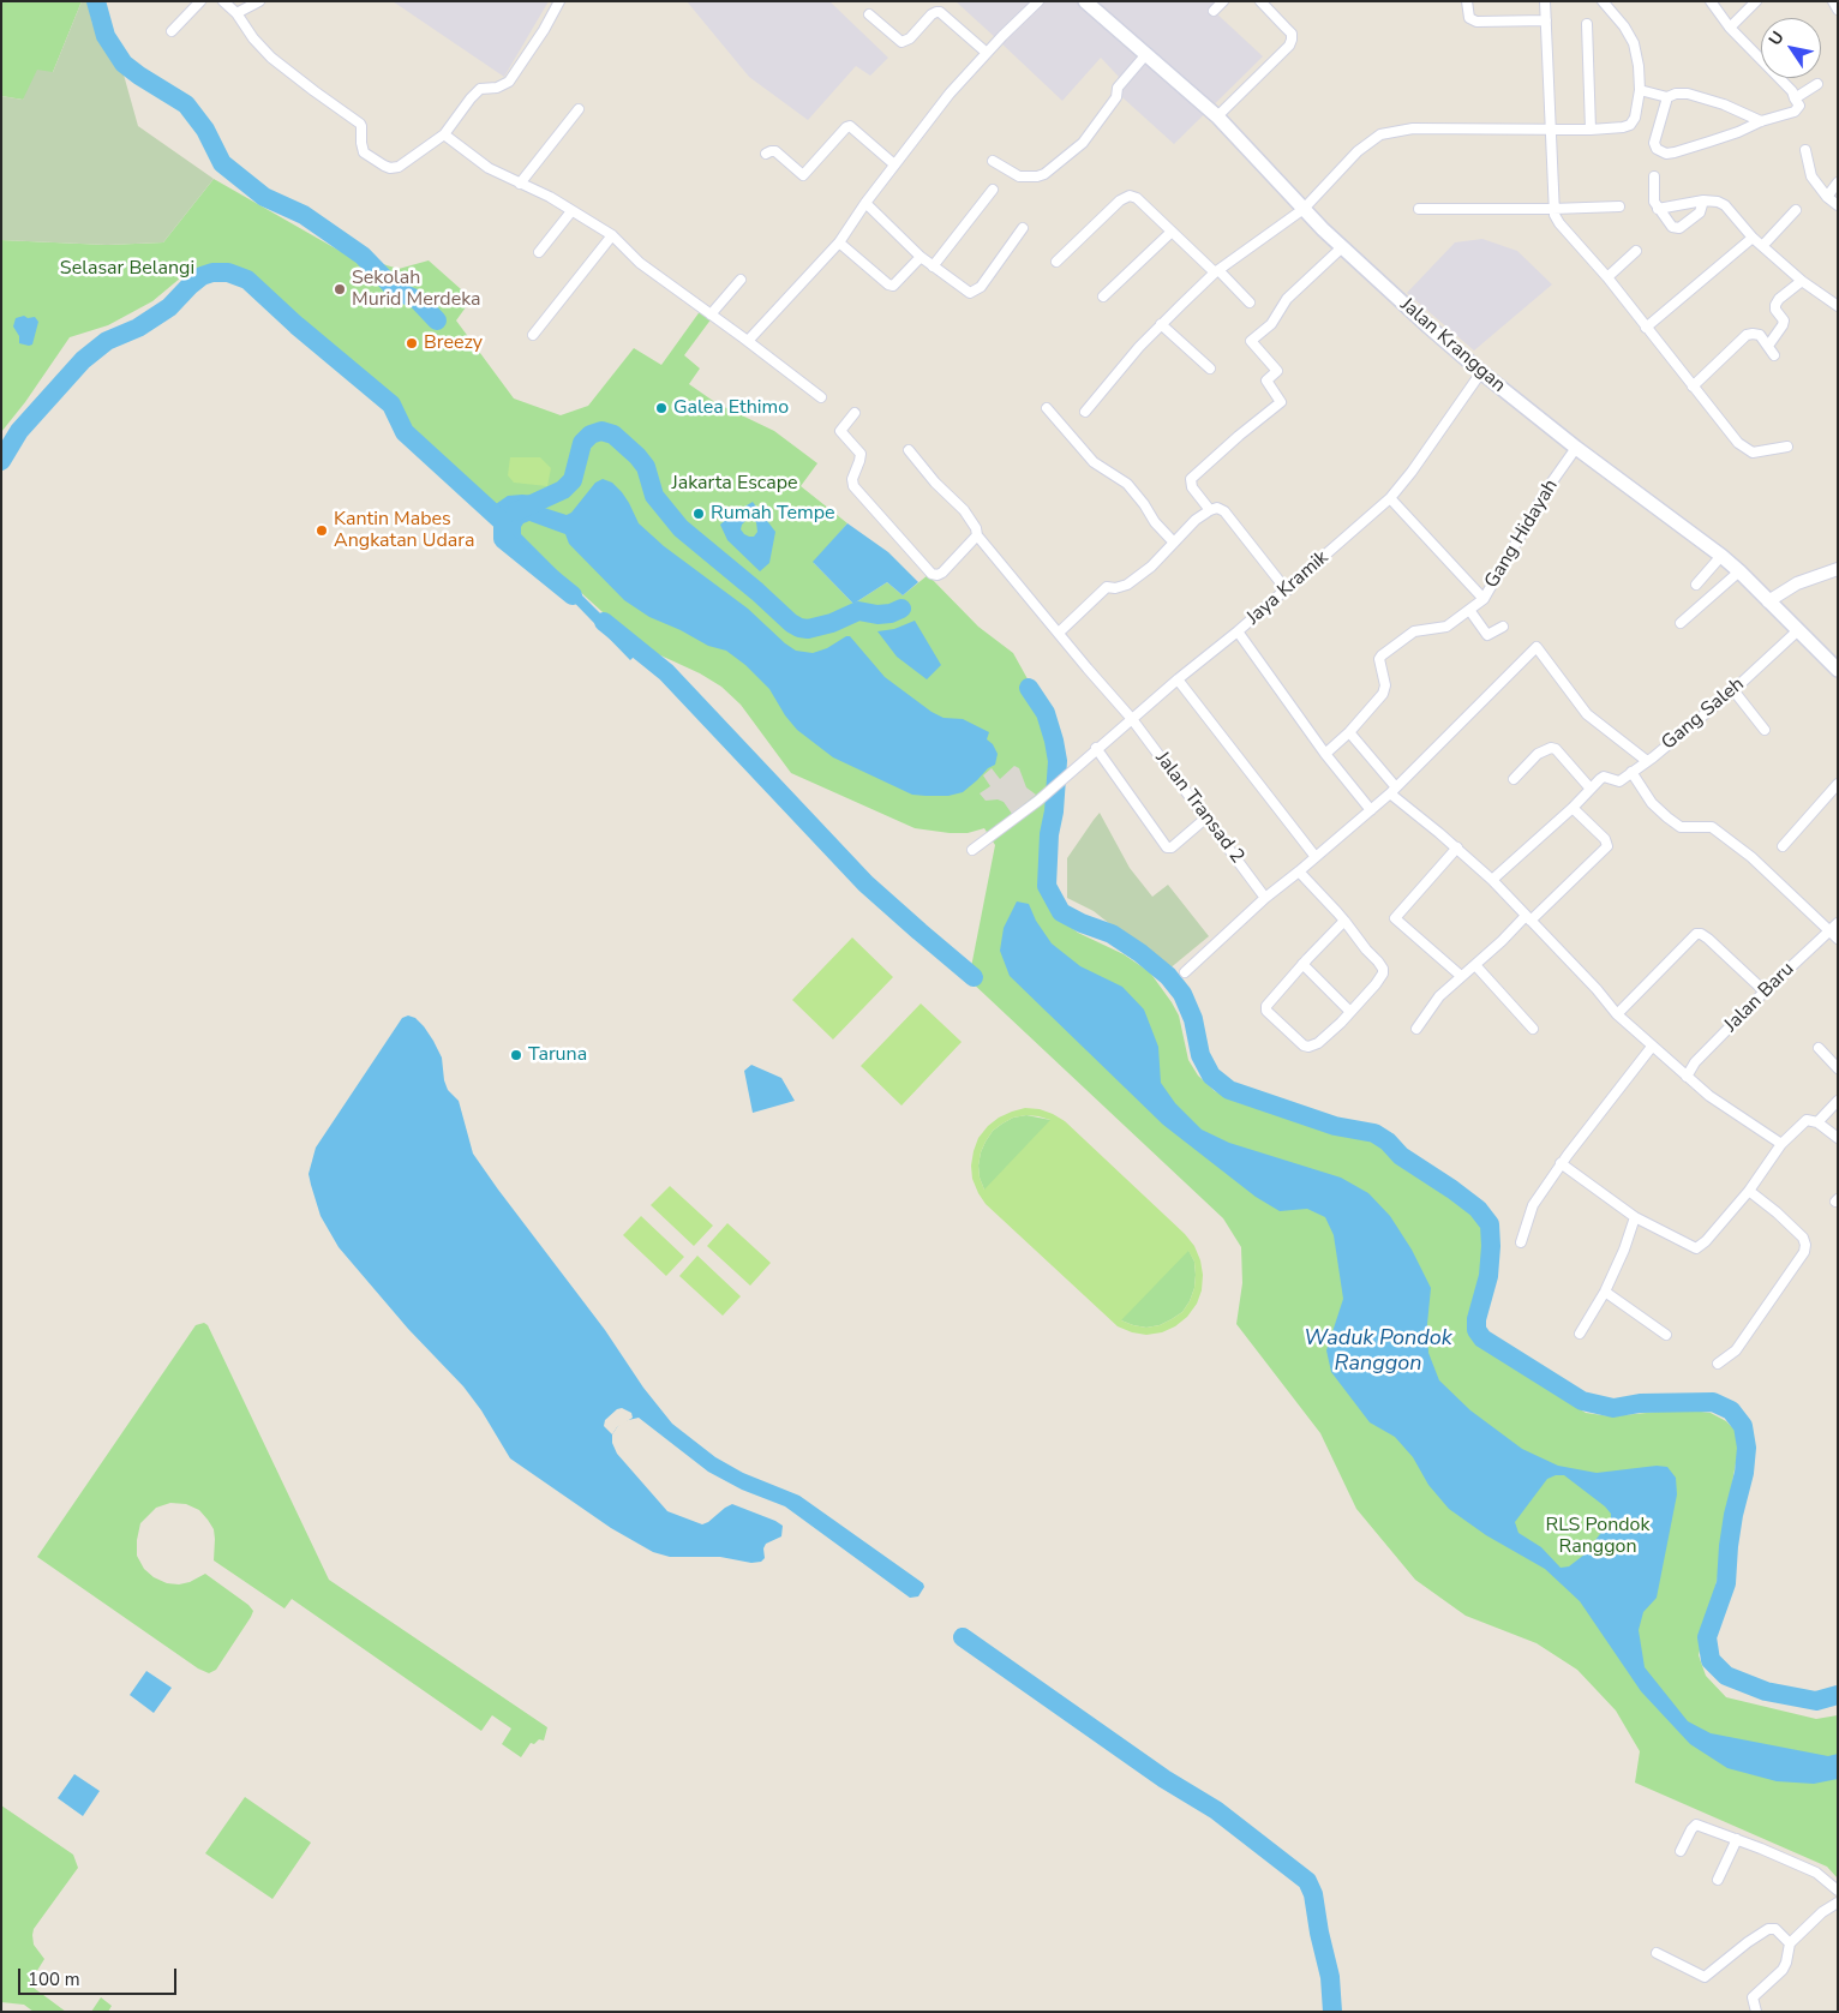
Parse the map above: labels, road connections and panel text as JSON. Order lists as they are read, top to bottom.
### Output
{
  "streets": {
    "main road": ["Jalan Kranggan"],
    "street": [
      "Gang Hidayah",
      "Jaya Kramik",
      "Gang Saleh",
      "Jalan Transad 2",
      "Jalan Baru"
    ]
  },
  "crossings": [
    ["Jalan Kranggan", "Gang Hidayah"],
    ["Jalan Kranggan", "Jaya Kramik"],
    ["Jalan Kranggan", "Gang Saleh"],
    ["Jaya Kramik", "Jalan Transad 2"]
  ],
  "water": ["Waduk Pondok Ranggon"],
  "parks": ["Selasar Belangi", "Jakarta Escape", "RLS Pondok Ranggon"],
  "places": [
    "Sekolah Murid Merdeka",
    "Breezy",
    "Galea Ethimo",
    "Rumah Tempe",
    "Kantin Mabes Angkatan Udara",
    "Taruna"
  ],
  "scale_bar": "100 m",
  "north": "top left"
}
